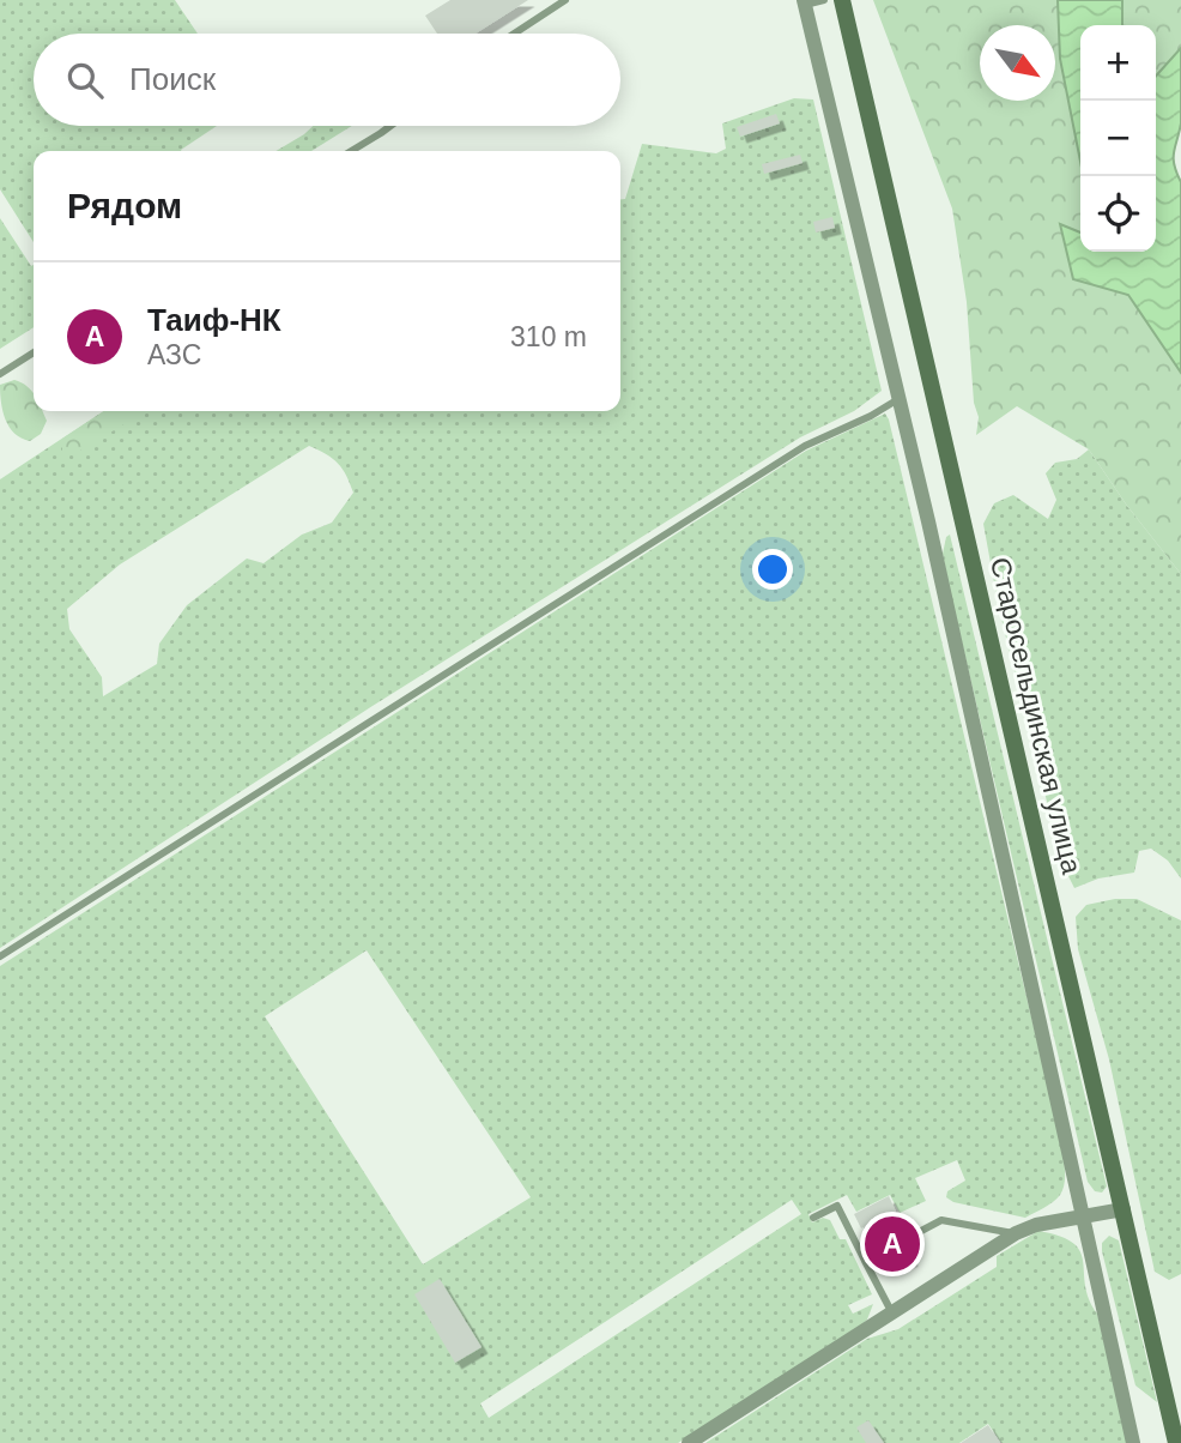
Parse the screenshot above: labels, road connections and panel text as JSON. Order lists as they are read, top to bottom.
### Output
{
  "streets": {
    "main road": ["Старосельдинская улица"]
  },
  "north": "bottom right",
  "page": {
    "map_buttons": ["+", "−"],
    "search": "Поиск",
    "heading": "Рядом",
    "list": [
      {
        "mark": "A",
        "name": "Таиф-НК",
        "note": "АЗС",
        "value": "310 m"
      }
    ],
    "pins": "A"
  }
}
